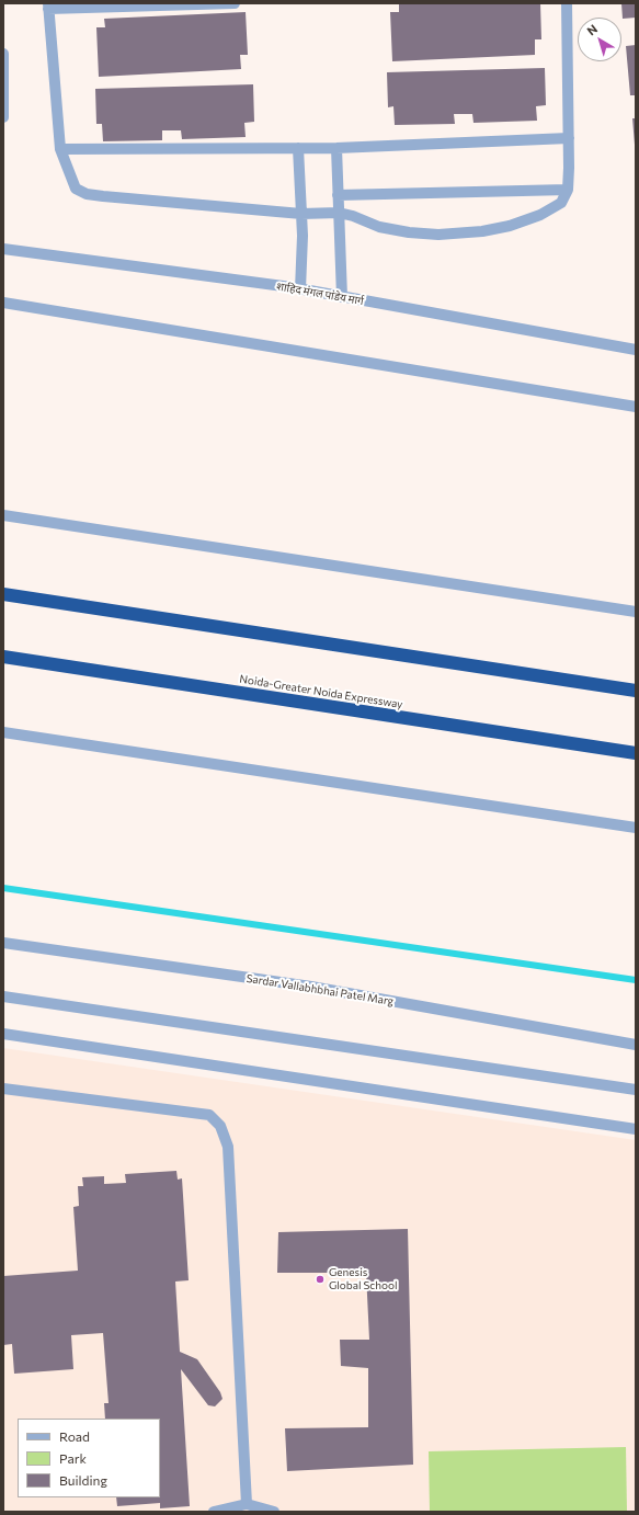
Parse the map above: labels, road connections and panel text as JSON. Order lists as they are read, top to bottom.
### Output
{
  "streets": {
    "highway": ["Noida-Greater Noida Expressway"],
    "street": ["शाहिद मंगल पांडेय मार्ग", "Sardar Vallabhbhai Patel Marg"]
  },
  "places": ["Genesis Global School"],
  "legend": ["Road", "Park", "Building"],
  "north": "top left"
}
